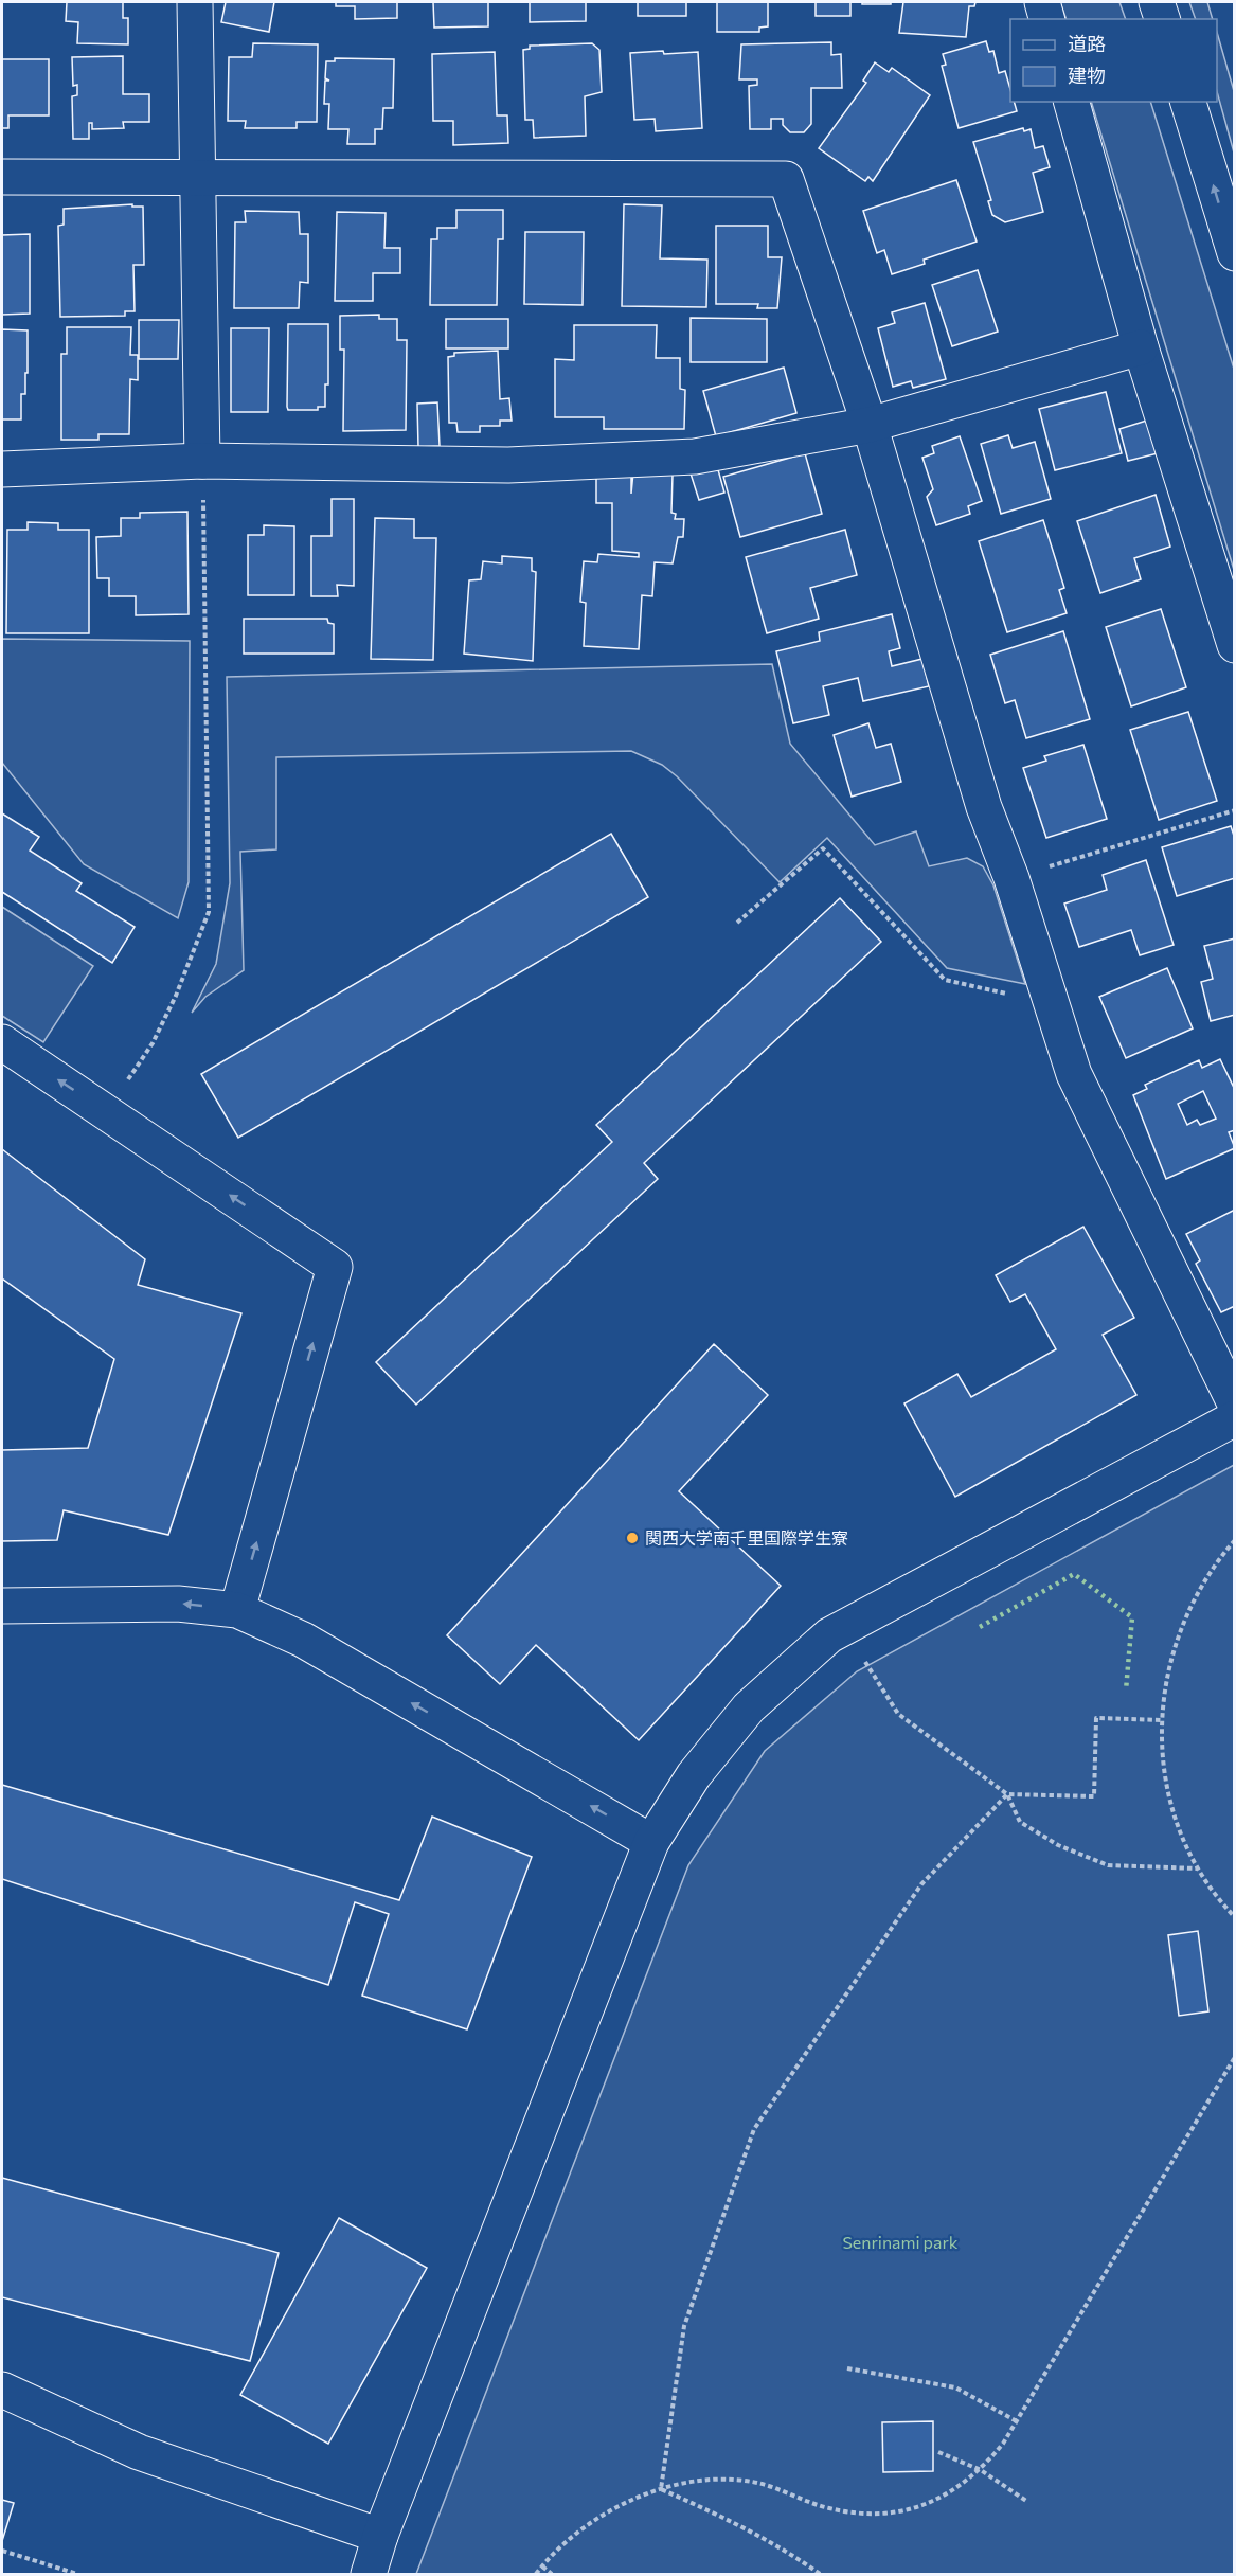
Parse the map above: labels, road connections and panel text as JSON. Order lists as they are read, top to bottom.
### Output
{
  "parks": ["Senrinami park"],
  "places": ["関西大学南千里国際学生寮"],
  "legend": ["道路", "建物"]
}
